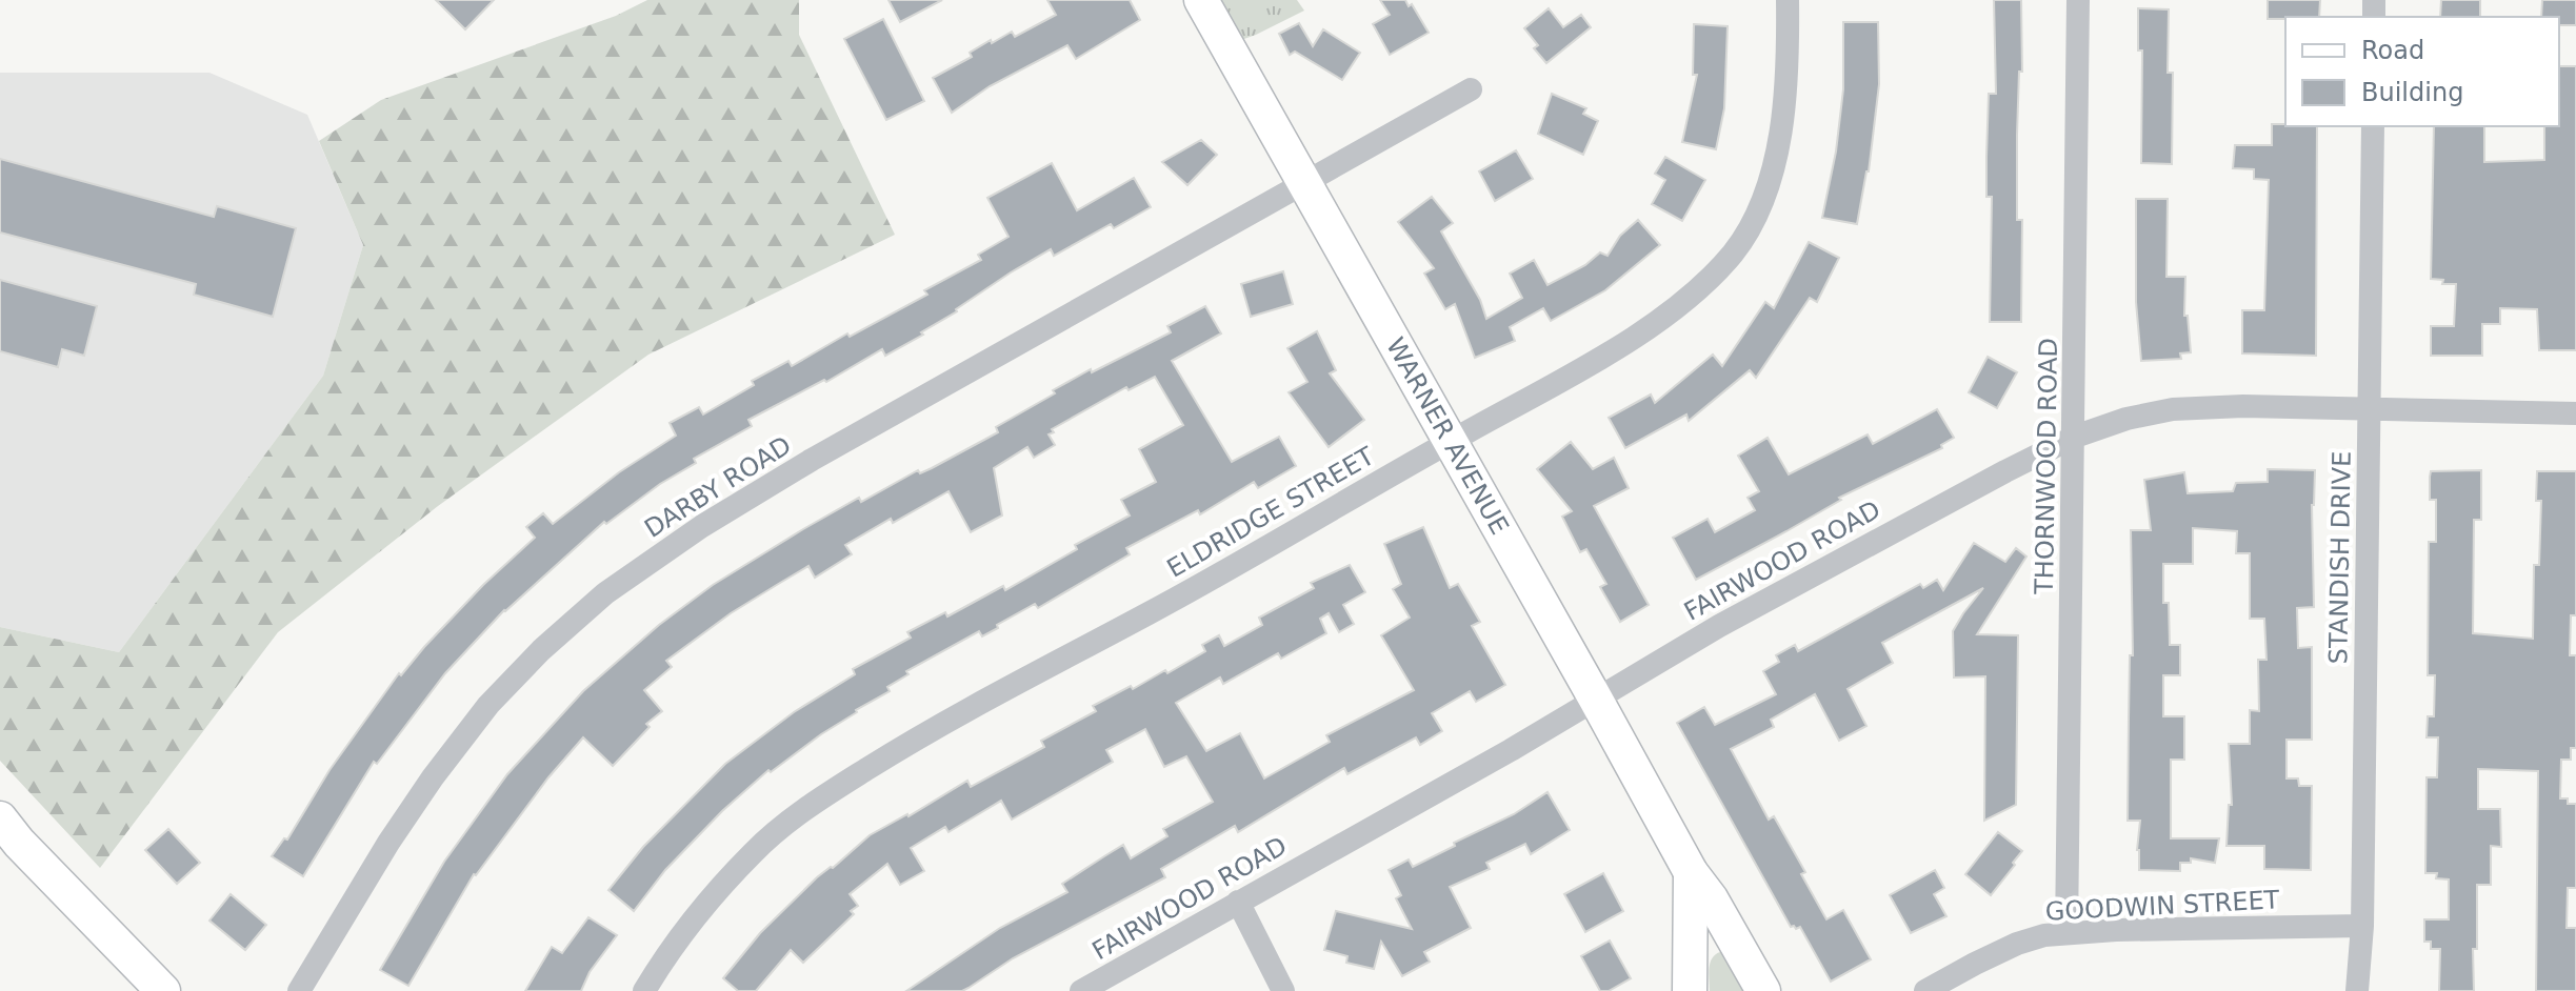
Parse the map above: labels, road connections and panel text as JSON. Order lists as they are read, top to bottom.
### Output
{
  "streets": {
    "street": [
      "WARNER AVENUE",
      "THORNWOOD ROAD",
      "DARBY ROAD",
      "ELDRIDGE STREET",
      "STANDISH DRIVE",
      "FAIRWOOD ROAD",
      "GOODWIN STREET"
    ]
  },
  "crossings": [
    ["WARNER AVENUE", "DARBY ROAD"],
    ["WARNER AVENUE", "ELDRIDGE STREET"],
    ["WARNER AVENUE", "FAIRWOOD ROAD"],
    ["THORNWOOD ROAD", "FAIRWOOD ROAD"],
    ["THORNWOOD ROAD", "GOODWIN STREET"],
    ["STANDISH DRIVE", "FAIRWOOD ROAD"],
    ["STANDISH DRIVE", "GOODWIN STREET"]
  ],
  "legend": ["Road", "Building"]
}
